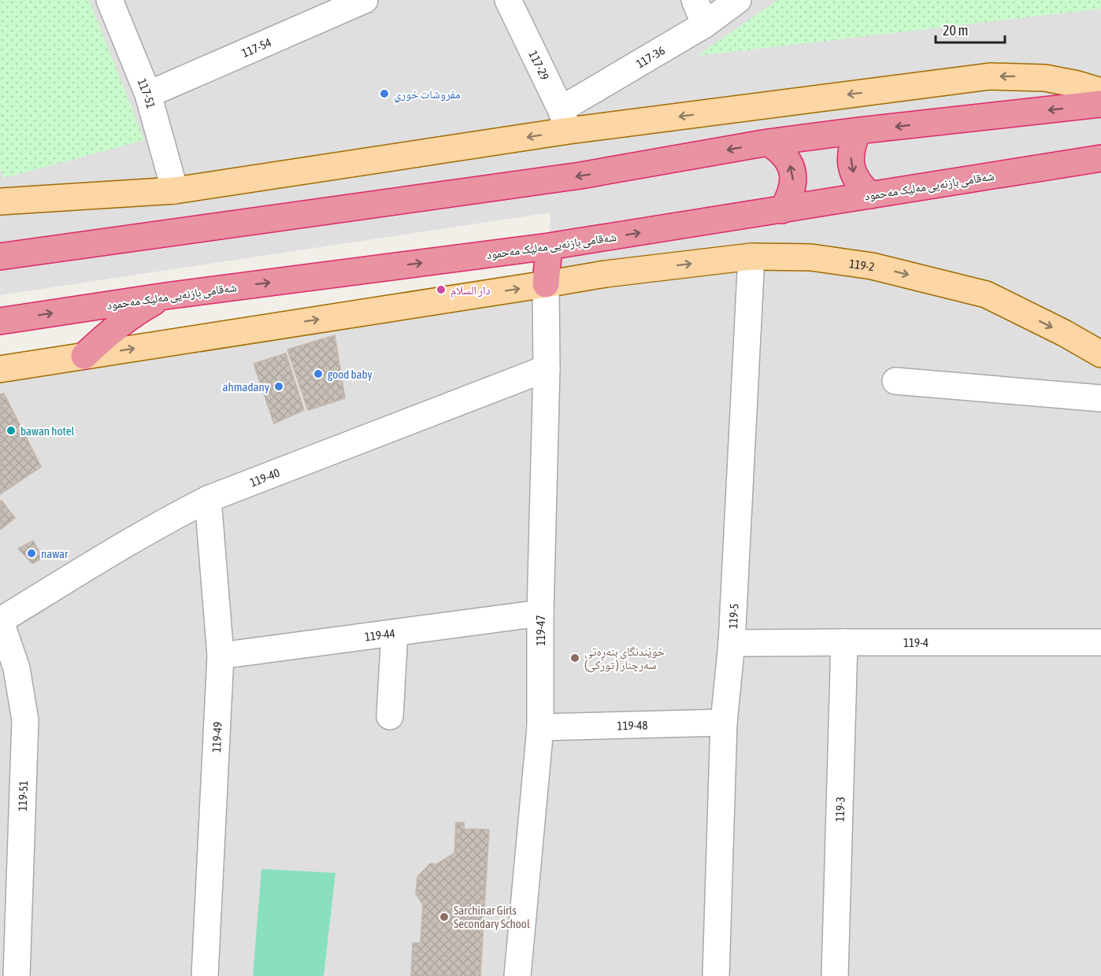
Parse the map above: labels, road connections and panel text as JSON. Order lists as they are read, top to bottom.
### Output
{
  "streets": {
    "highway": ["شەقامی بازنەیی مەلیک مەحمود"],
    "main road": ["119-2"],
    "street": [
      "117-54",
      "117-36",
      "117-29",
      "117-51",
      "119-40",
      "119-5",
      "119-47",
      "119-44",
      "119-4",
      "119-48",
      "119-49",
      "119-51",
      "119-3"
    ]
  },
  "crossings": [
    ["117-54", "117-51"],
    ["117-36", "117-29"],
    ["119-2", "119-5"],
    ["119-2", "119-47"],
    ["119-40", "119-47"],
    ["119-40", "119-49"],
    ["119-40", "119-51"],
    ["119-5", "119-4"],
    ["119-5", "119-48"],
    ["119-47", "119-44"],
    ["119-47", "119-48"],
    ["119-44", "119-49"],
    ["119-4", "119-3"]
  ],
  "places": [
    "مفروشات خوري",
    "دار السلام",
    "good baby",
    "ahmadany",
    "bawan hotel",
    "nawar",
    "خوێندنگای بنەڕەتی سەرچنار ( تورکی)",
    "Sarchinar Girls Secondary School"
  ],
  "scale_bar": "20 m"
}
